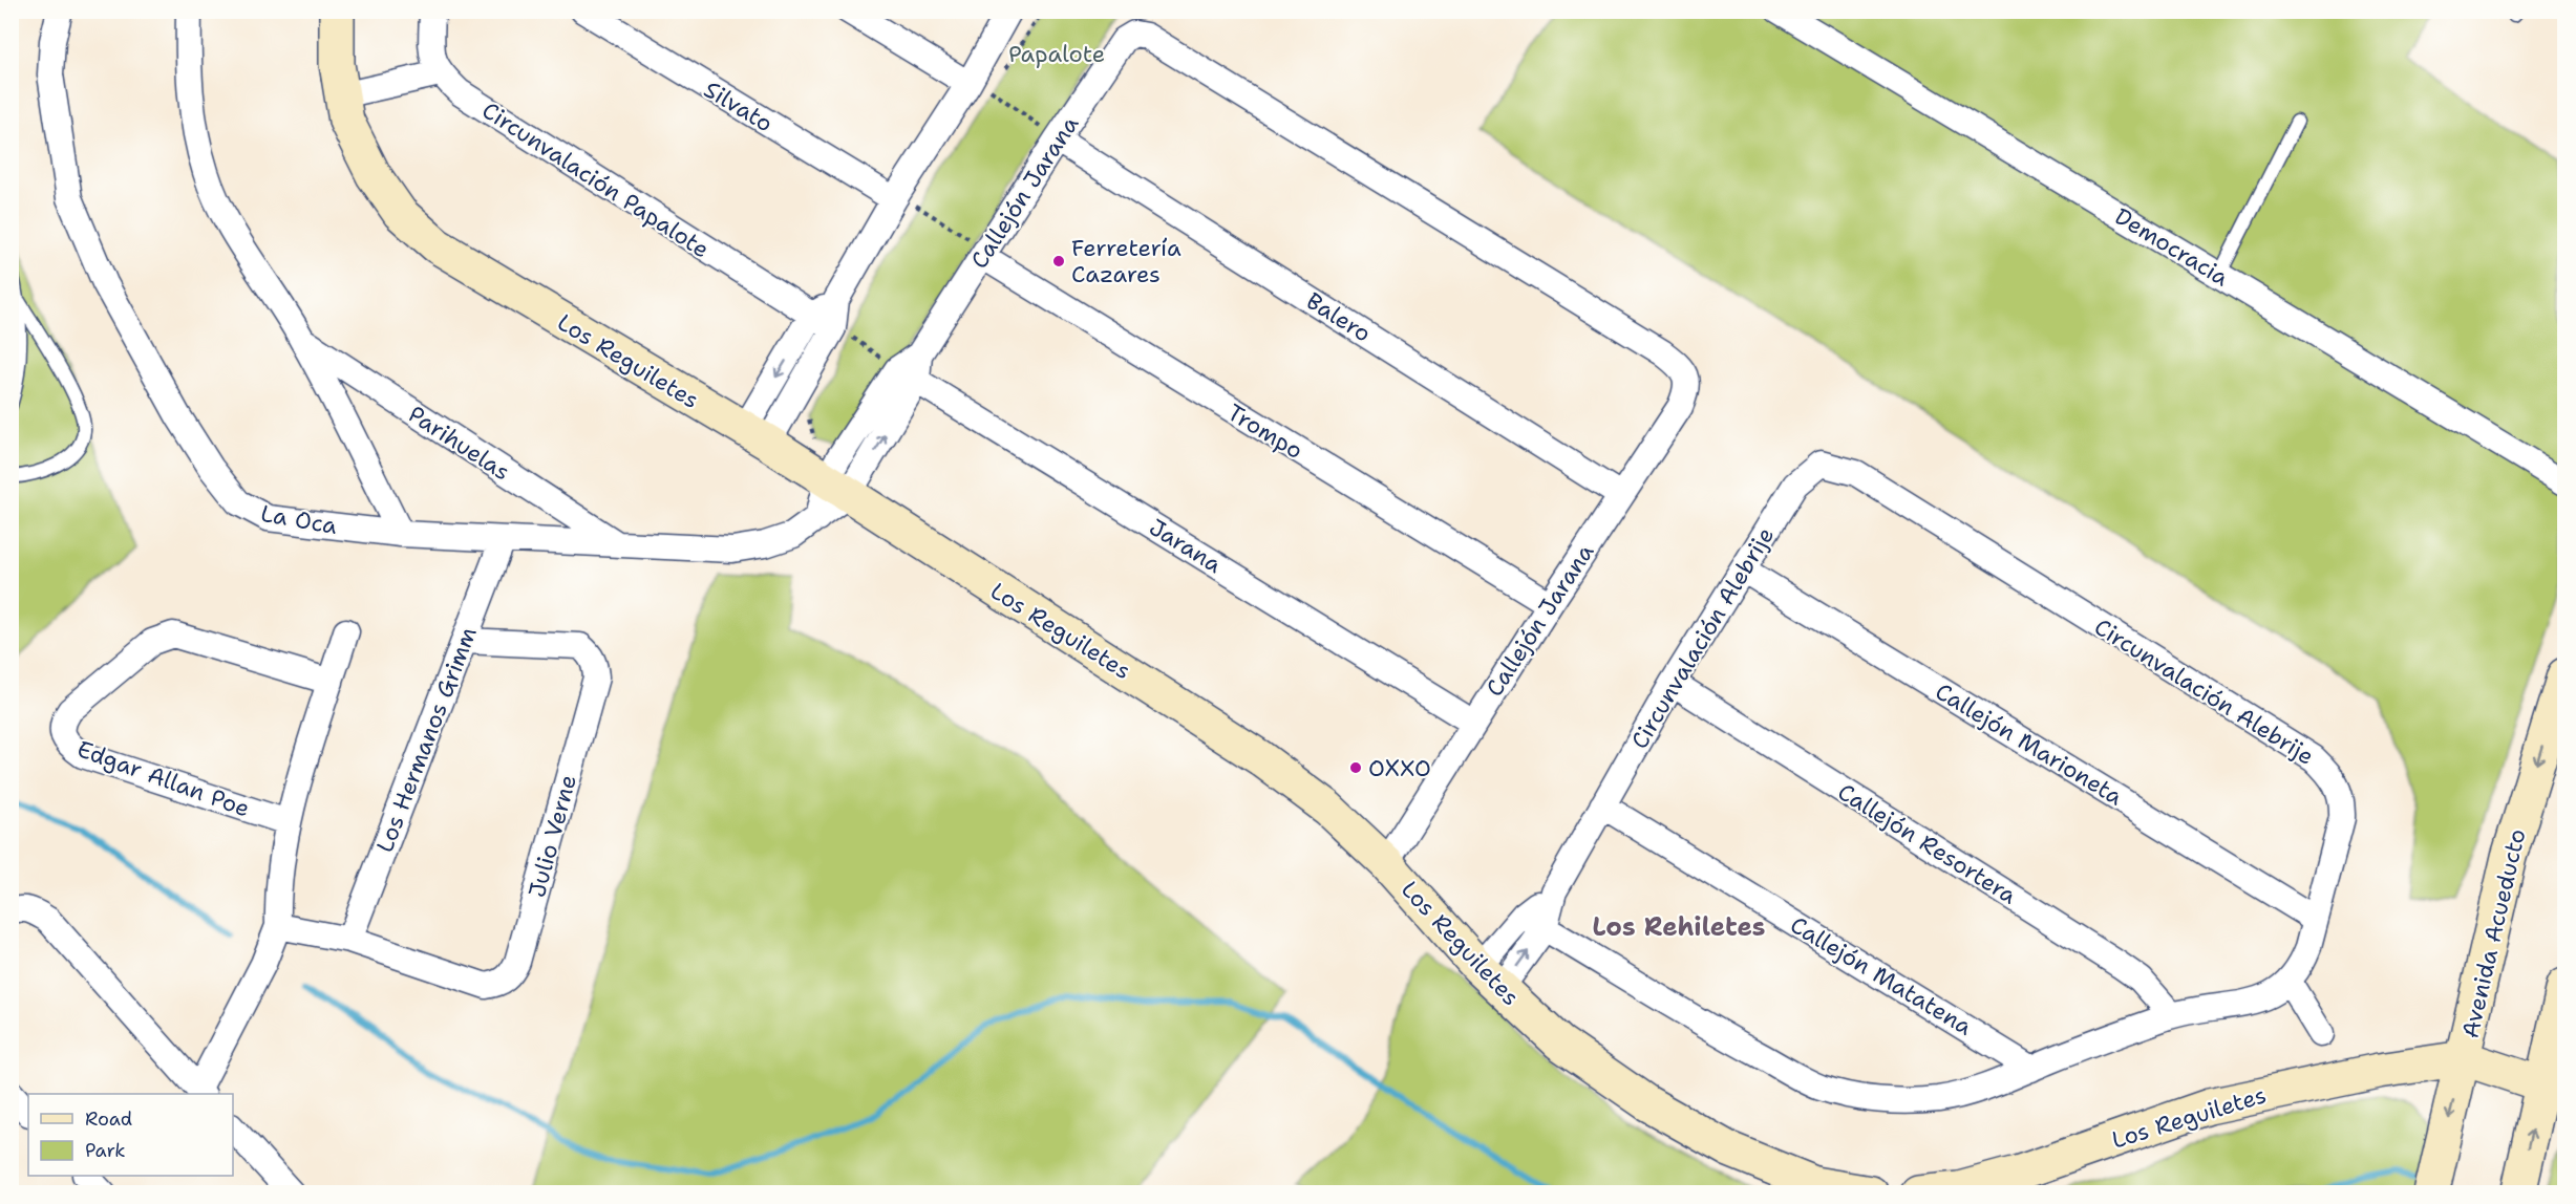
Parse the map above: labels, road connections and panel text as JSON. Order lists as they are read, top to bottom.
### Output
{
  "streets": {
    "street": [
      "Silvato",
      "Circunvalación Papalote",
      "Callejón Jarana",
      "Democracia",
      "Balero",
      "Los Reguiletes",
      "Trompo",
      "Parihuelas",
      "La Oca",
      "Jarana",
      "Circunvalación Alebrije",
      "Los Hermanos Grimm",
      "Callejón Marioneta",
      "Edgar Allan Poe",
      "Julio Verne",
      "Callejón Resortera",
      "Avenida Acueducto",
      "Callejón Matatena"
    ]
  },
  "crossings": [
    ["Callejón Jarana", "Balero"],
    ["Callejón Jarana", "Los Reguiletes"],
    ["Callejón Jarana", "Trompo"],
    ["Callejón Jarana", "La Oca"],
    ["Callejón Jarana", "Jarana"],
    ["Los Reguiletes", "La Oca"],
    ["Los Reguiletes", "Circunvalación Alebrije"],
    ["Los Reguiletes", "Avenida Acueducto"],
    ["Parihuelas", "La Oca"],
    ["La Oca", "Los Hermanos Grimm"],
    ["Circunvalación Alebrije", "Callejón Marioneta"],
    ["Circunvalación Alebrije", "Callejón Resortera"],
    ["Circunvalación Alebrije", "Callejón Matatena"],
    ["Los Hermanos Grimm", "Julio Verne"]
  ],
  "districts": ["Los Rehiletes"],
  "parks": ["Papalote"],
  "places": ["Ferretería Cazares", "OXXO"],
  "legend": ["Road", "Park"]
}
